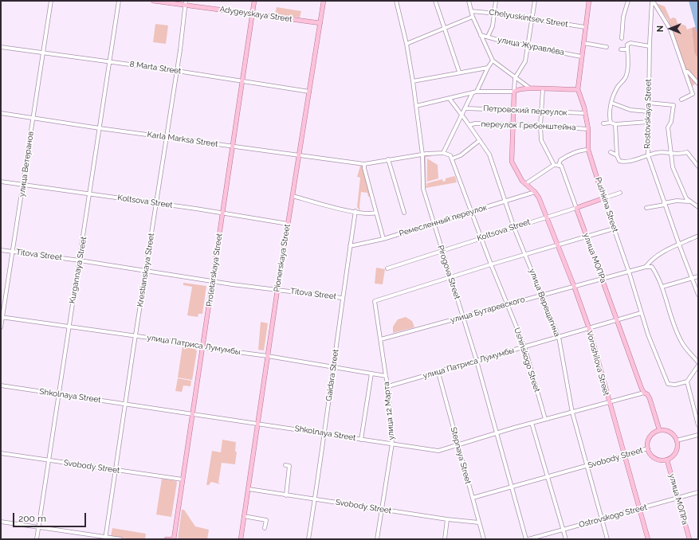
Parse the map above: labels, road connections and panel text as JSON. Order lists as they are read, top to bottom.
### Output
{
  "streets": {
    "main road": [
      "Adygeyskaya Street",
      "Koltsova Street",
      "Pushkina Street",
      "Pionerskaya Street",
      "улица МОПРа",
      "Proletarskaya Street",
      "Voroshilova Street"
    ],
    "street": [
      "Chelyuskintsev Street",
      "улица Журавлёва",
      "8 Marta Street",
      "Петровский переулок",
      "Rostovskaya Street",
      "переулок Гребенштейна",
      "Karla Marksa Street",
      "улица Ветеранов",
      "Ремесленный переулок",
      "Titova Street",
      "Kurgannaya Street",
      "Krestianskaya Street",
      "Pirogova Street",
      "улица Верещагина",
      "улица Бутаревского",
      "улица Патриса Лумумбы",
      "Ushinskogo Street",
      "Gaidara Street",
      "Shkolnaya Street",
      "улица 12 Марта",
      "Stepnaya Street",
      "Svobody Street",
      "Ostrovskogo Street"
    ]
  },
  "crossings": [
    ["Adygeyskaya Street", "Pionerskaya Street"],
    ["Adygeyskaya Street", "Krestianskaya Street"],
    ["Adygeyskaya Street", "Proletarskaya Street"],
    ["Chelyuskintsev Street", "Pushkina Street"],
    ["улица Журавлёва", "Pushkina Street"],
    ["8 Marta Street", "улица Ветеранов"],
    ["8 Marta Street", "Pionerskaya Street"],
    ["8 Marta Street", "Kurgannaya Street"],
    ["8 Marta Street", "Krestianskaya Street"],
    ["8 Marta Street", "Proletarskaya Street"],
    ["Петровский переулок", "Pushkina Street"],
    ["Rostovskaya Street", "улица Бутаревского"],
    ["переулок Гребенштейна", "Pushkina Street"],
    ["переулок Гребенштейна", "улица Верещагина"],
    ["Karla Marksa Street", "улица Ветеранов"],
    ["Karla Marksa Street", "Pionerskaya Street"],
    ["Karla Marksa Street", "Kurgannaya Street"],
    ["Karla Marksa Street", "Krestianskaya Street"],
    ["Karla Marksa Street", "Proletarskaya Street"],
    ["Karla Marksa Street", "Pirogova Street"],
    ["улица Ветеранов", "Koltsova Street"],
    ["улица Ветеранов", "Titova Street"],
    ["улица Ветеранов", "улица Патриса Лумумбы"],
    ["Koltsova Street", "Pushkina Street"],
    ["Koltsova Street", "Pionerskaya Street"],
    ["Koltsova Street", "улица МОПРа"],
    ["Koltsova Street", "Kurgannaya Street"],
    ["Koltsova Street", "Krestianskaya Street"],
    ["Koltsova Street", "Proletarskaya Street"],
    ["Koltsova Street", "Pirogova Street"],
    ["Koltsova Street", "улица Верещагина"],
    ["Koltsova Street", "Ushinskogo Street"],
    ["Koltsova Street", "Voroshilova Street"],
    ["Pushkina Street", "улица Бутаревского"],
    ["Pushkina Street", "улица Патриса Лумумбы"],
    ["Ремесленный переулок", "Pirogova Street"],
    ["Ремесленный переулок", "улица Верещагина"],
    ["Ремесленный переулок", "Ushinskogo Street"],
    ["Ремесленный переулок", "Voroshilova Street"],
    ["Ремесленный переулок", "Gaidara Street"],
    ["Titova Street", "Pionerskaya Street"],
    ["Titova Street", "Kurgannaya Street"],
    ["Titova Street", "Krestianskaya Street"],
    ["Titova Street", "Proletarskaya Street"],
    ["Titova Street", "Gaidara Street"],
    ["Pionerskaya Street", "улица Патриса Лумумбы"],
    ["Pionerskaya Street", "Shkolnaya Street"],
    ["Pionerskaya Street", "Svobody Street"],
    ["улица МОПРа", "улица Бутаревского"],
    ["улица МОПРа", "улица Патриса Лумумбы"],
    ["улица МОПРа", "Shkolnaya Street"],
    ["улица МОПРа", "Svobody Street"],
    ["улица МОПРа", "Ostrovskogo Street"],
    ["Kurgannaya Street", "улица Патриса Лумумбы"],
    ["Kurgannaya Street", "Shkolnaya Street"],
    ["Kurgannaya Street", "Svobody Street"],
    ["Krestianskaya Street", "улица Патриса Лумумбы"],
    ["Krestianskaya Street", "Shkolnaya Street"],
    ["Krestianskaya Street", "Svobody Street"],
    ["Proletarskaya Street", "улица Патриса Лумумбы"],
    ["Proletarskaya Street", "Shkolnaya Street"],
    ["Proletarskaya Street", "Svobody Street"],
    ["Pirogova Street", "улица Бутаревского"],
    ["Pirogova Street", "улица Патриса Лумумбы"],
    ["Pirogova Street", "Shkolnaya Street"],
    ["Pirogova Street", "улица 12 Марта"],
    ["Pirogova Street", "Svobody Street"],
    ["улица Верещагина", "улица Бутаревского"],
    ["улица Верещагина", "улица Патриса Лумумбы"],
    ["улица Верещагина", "Shkolnaya Street"],
    ["улица Верещагина", "Svobody Street"],
    ["улица Верещагина", "Ostrovskogo Street"],
    ["улица Бутаревского", "Ushinskogo Street"],
    ["улица Бутаревского", "Voroshilova Street"],
    ["улица Бутаревского", "улица 12 Марта"],
    ["улица Патриса Лумумбы", "Ushinskogo Street"],
    ["улица Патриса Лумумбы", "Voroshilova Street"],
    ["улица Патриса Лумумбы", "Gaidara Street"],
    ["улица Патриса Лумумбы", "улица 12 Марта"],
    ["улица Патриса Лумумбы", "Stepnaya Street"],
    ["Ushinskogo Street", "Shkolnaya Street"],
    ["Voroshilova Street", "Shkolnaya Street"],
    ["Voroshilova Street", "Svobody Street"],
    ["Voroshilova Street", "Ostrovskogo Street"],
    ["Gaidara Street", "Shkolnaya Street"],
    ["Gaidara Street", "Svobody Street"],
    ["Shkolnaya Street", "улица 12 Марта"],
    ["Shkolnaya Street", "Stepnaya Street"],
    ["улица 12 Марта", "Svobody Street"],
    ["Stepnaya Street", "Svobody Street"]
  ],
  "scale_bar": "200 m",
  "north": "left"
}
